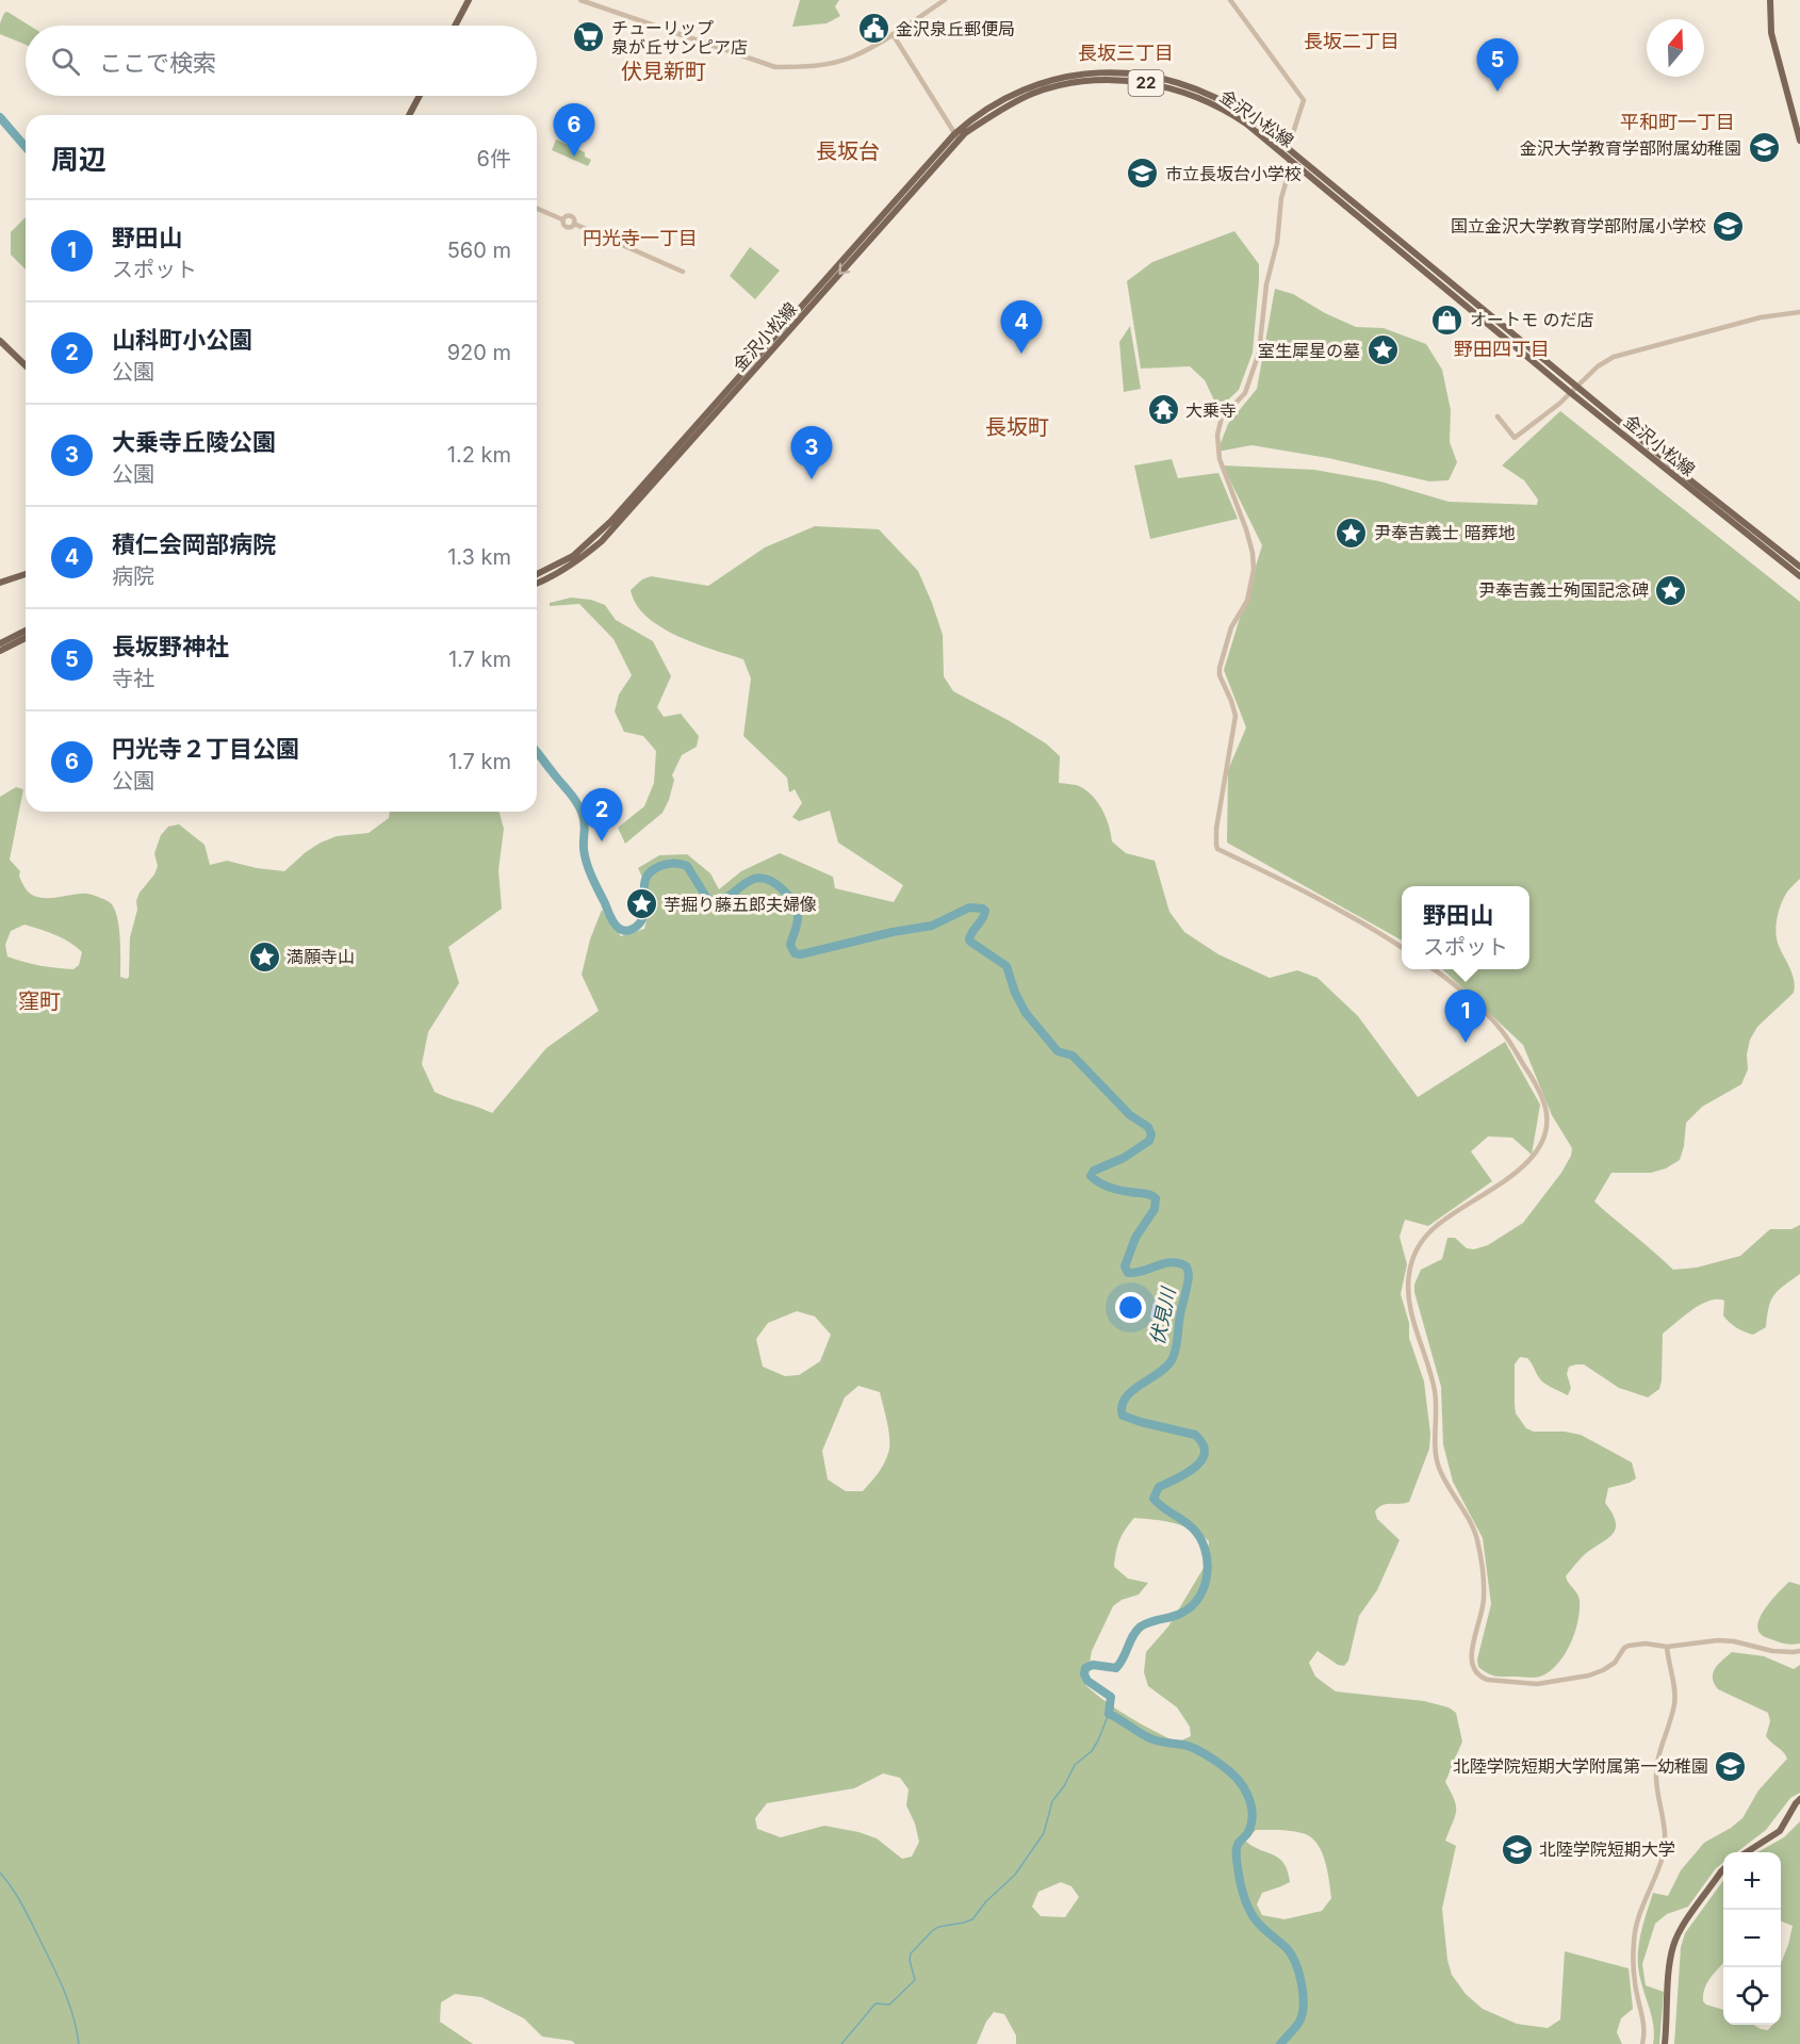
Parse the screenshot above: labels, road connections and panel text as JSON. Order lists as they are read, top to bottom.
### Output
{
  "streets": {
    "main road": ["22", "金沢小松線"]
  },
  "districts": [
    "長坂二丁目",
    "長坂三丁目",
    "伏見新町",
    "平和町一丁目",
    "長坂台",
    "円光寺一丁目",
    "野田四丁目",
    "長坂町",
    "窪町"
  ],
  "water": ["伏見川"],
  "places": {
    "public building": ["金沢泉丘郵便局"],
    "supermarket": ["チューリップ 泉が丘サンピア店"],
    "school or university": [
      "金沢大学教育学部附属幼稚園",
      "市立長坂台小学校",
      "国立金沢大学教育学部附属小学校",
      "北陸学院短期大学附属第一幼稚園",
      "北陸学院短期大学"
    ],
    "shop": ["オートモ のだ店"],
    "place": [
      "室生犀星の墓",
      "尹奉吉義士 暗葬地",
      "尹奉吉義士殉国記念碑",
      "芋掘り藤五郎夫婦像",
      "満願寺山"
    ],
    "temple": ["大乗寺"]
  },
  "north": "top",
  "page": {
    "search": "ここで検索",
    "pins": [
      "5",
      "6",
      "4",
      "3",
      "2",
      "1"
    ],
    "heading": ["周辺", "6件"],
    "list": [
      {
        "mark": "1",
        "name": "野田山",
        "note": "スポット",
        "value": "560 m"
      },
      {
        "mark": "2",
        "name": "山科町小公園",
        "note": "公園",
        "value": "920 m"
      },
      {
        "mark": "3",
        "name": "大乗寺丘陵公園",
        "note": "公園",
        "value": "1.2 km"
      },
      {
        "mark": "4",
        "name": "積仁会岡部病院",
        "note": "病院",
        "value": "1.3 km"
      },
      {
        "mark": "5",
        "name": "長坂野神社",
        "note": "寺社",
        "value": "1.7 km"
      },
      {
        "mark": "6",
        "name": "円光寺２丁目公園",
        "note": "公園",
        "value": "1.7 km"
      }
    ],
    "popup": ["野田山", "スポット"],
    "map_buttons": ["+", "−"]
  }
}
